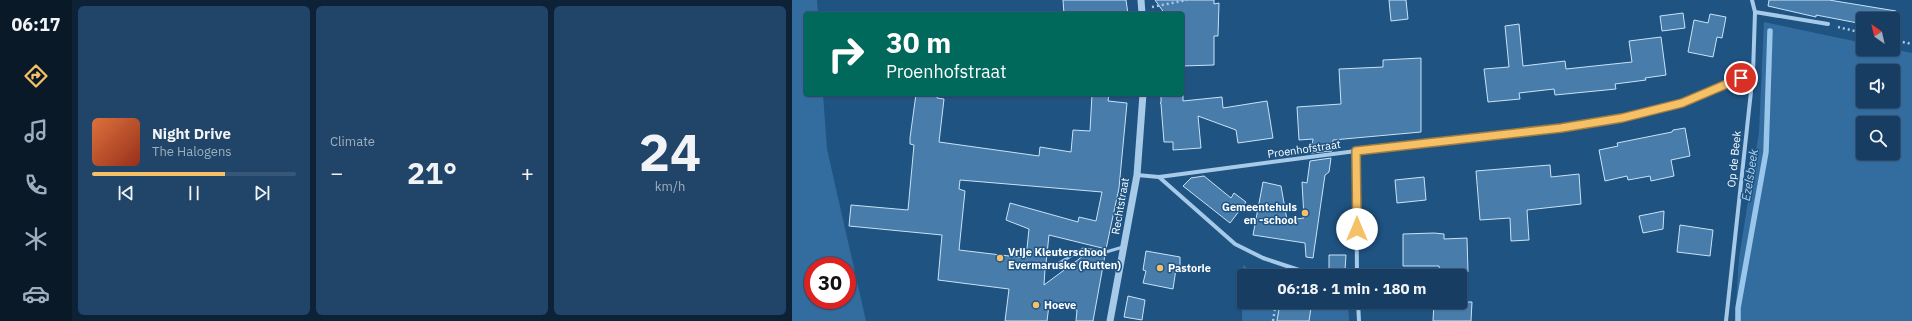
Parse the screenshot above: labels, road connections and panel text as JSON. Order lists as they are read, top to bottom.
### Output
{
  "streets": {
    "street": ["Proenhofstraat", "Op de Beek", "Rechtstraat"]
  },
  "crossings": [
    ["Proenhofstraat", "Op de Beek"],
    ["Proenhofstraat", "Rechtstraat"]
  ],
  "water": ["Ezelsbeek"],
  "places": [
    "Gemeentehuis en -school",
    "Vrije Kleuterschool Evermaruske (Rutten)",
    "Pastorie",
    "Hoeve"
  ],
  "north": "top left",
  "page": {
    "tabs": "06:17",
    "tile": [
      "Climate",
      ["24", "km/h"]
    ],
    "turn": ["30 m", "Proenhofstraat"],
    "song": ["Night Drive", "The Halogens"],
    "heat": ["−", "21°", "+"],
    "limit": "30",
    "trip": "06:18 · 1 min · 180 m"
  }
}
